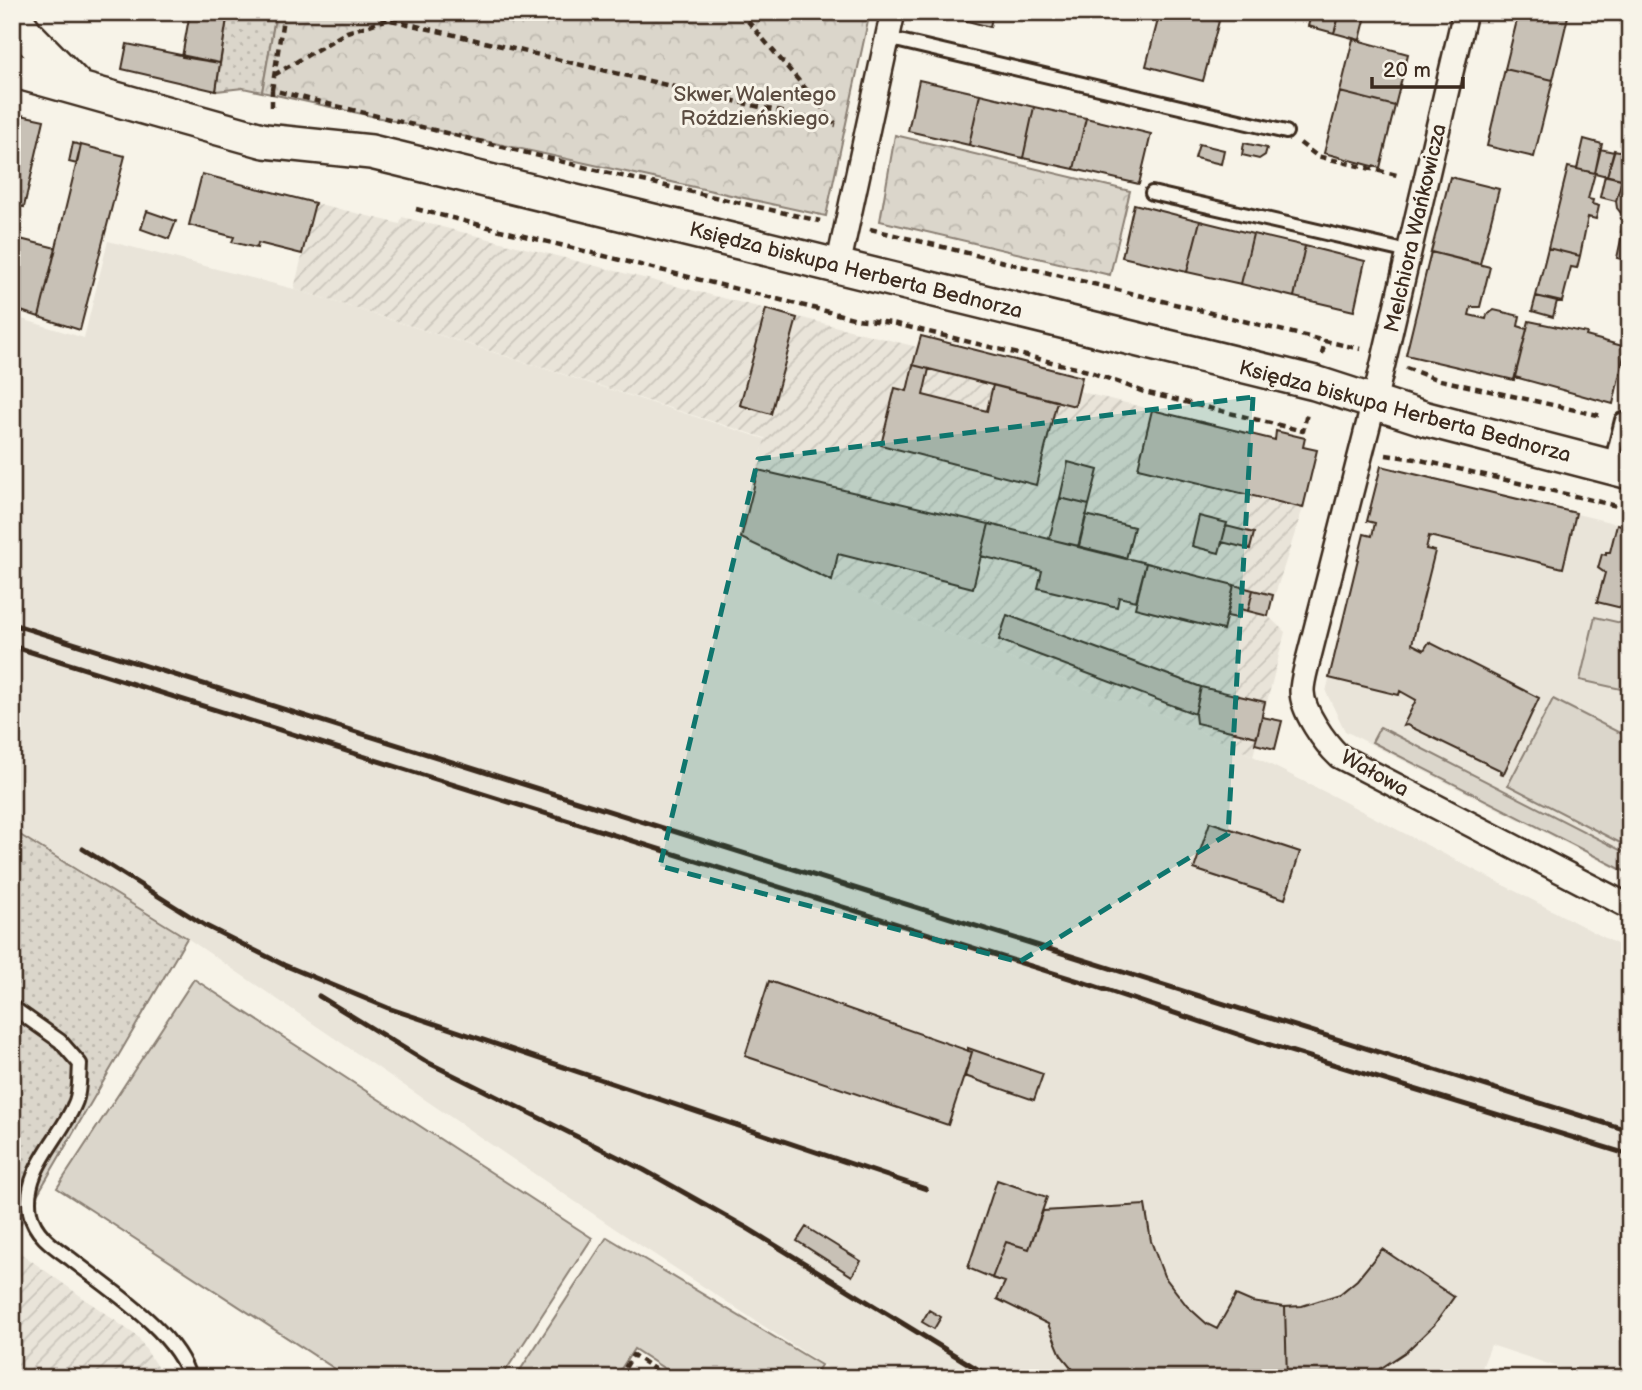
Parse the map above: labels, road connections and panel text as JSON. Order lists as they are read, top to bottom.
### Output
{
  "streets": {
    "street": ["Melchiora Wańkowicza", "Księdza biskupa Herberta Bednorza", "Wałowa"]
  },
  "crossings": [
    ["Melchiora Wańkowicza", "Księdza biskupa Herberta Bednorza"],
    ["Melchiora Wańkowicza", "Wałowa"],
    ["Księdza biskupa Herberta Bednorza", "Wałowa"]
  ],
  "parks": ["Skwer Walentego Roździeńskiego"],
  "scale_bar": "20 m"
}
